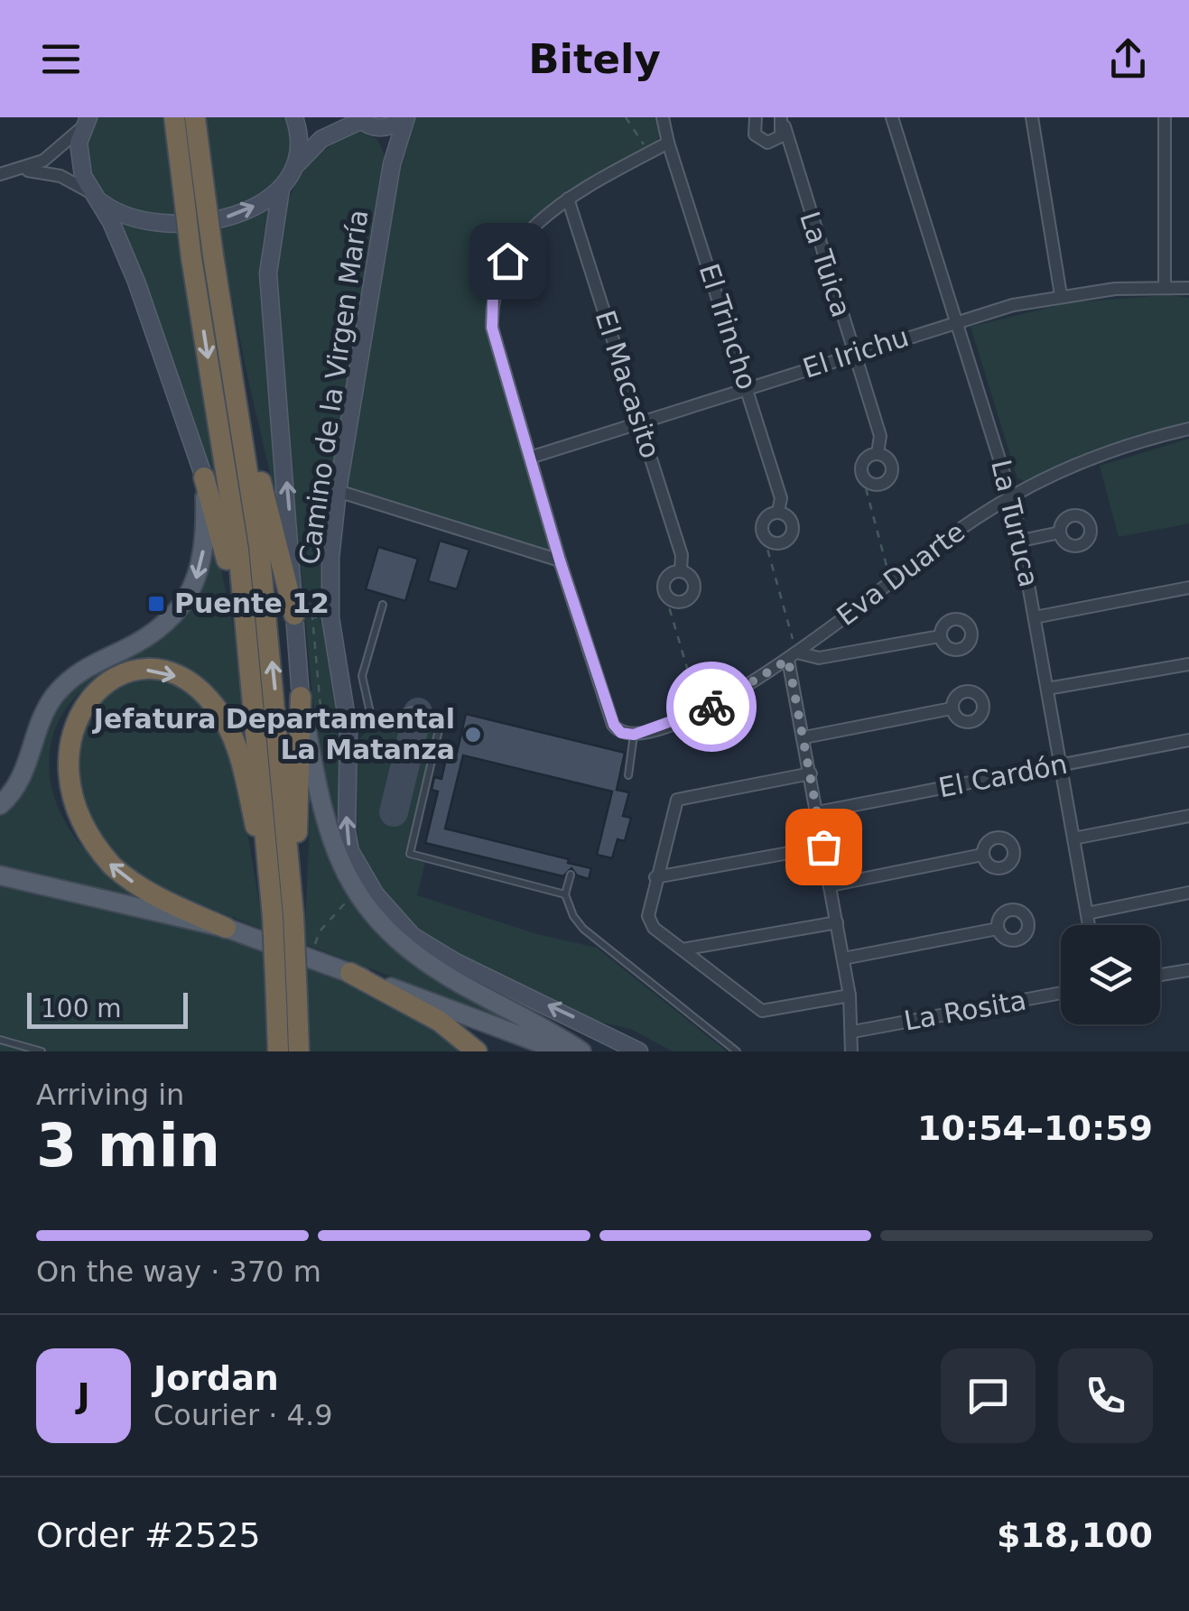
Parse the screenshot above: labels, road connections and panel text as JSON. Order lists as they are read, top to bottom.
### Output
{
  "streets": {
    "main road": ["Camino de la Virgen María"],
    "street": [
      "La Tuica",
      "El Trincho",
      "El Irichu",
      "El Macasito",
      "La Turuca",
      "Eva Duarte",
      "El Cardón",
      "La Rosita"
    ]
  },
  "crossings": [
    ["La Tuica", "El Irichu"],
    ["El Trincho", "El Irichu"],
    ["El Irichu", "El Macasito"],
    ["El Irichu", "La Turuca"],
    ["La Turuca", "Eva Duarte"],
    ["La Turuca", "El Cardón"]
  ],
  "places": {
    "transit": ["Puente 12"],
    "other": ["Jefatura Departamental La Matanza"]
  },
  "scale_bar": "100 m",
  "page": {
    "header": "Bitely",
    "scale": "100 m",
    "heading": ["3 min", "Arriving in", "10:54–10:59"],
    "panel": [
      "Jordan",
      "Courier · 4.9",
      "Order #2525",
      "$18,100"
    ],
    "bar": "On the way · 370 m",
    "round": "J"
  }
}
